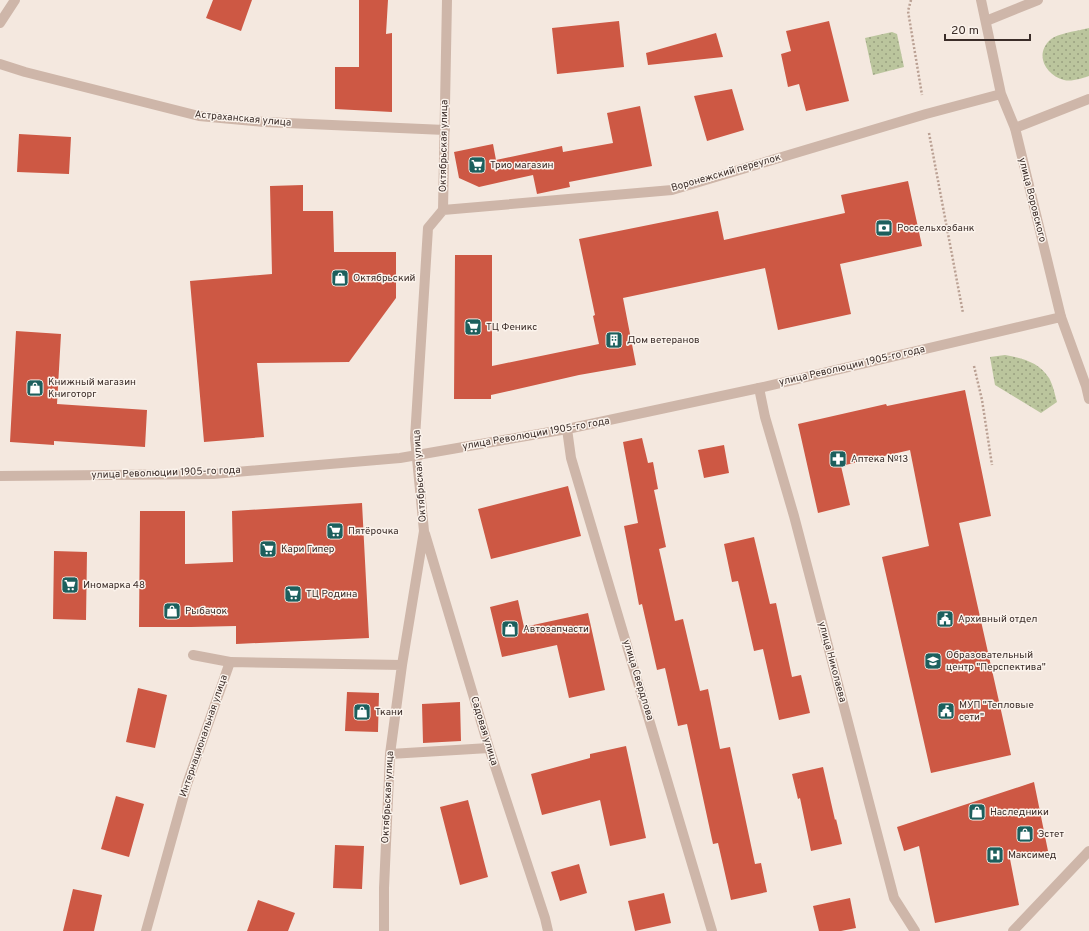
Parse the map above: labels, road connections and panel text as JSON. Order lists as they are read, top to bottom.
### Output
{
  "streets": {
    "street": [
      "Астраханская улица",
      "Октябрьская улица",
      "Воронежский переулок",
      "улица Воровского",
      "улица Революции 1905-го года",
      "улица Николаева",
      "улица Свердлова",
      "Садовая улица",
      "Интернациональная улица"
    ]
  },
  "crossings": [
    ["Астраханская улица", "Октябрьская улица"],
    ["Октябрьская улица", "Воронежский переулок"],
    ["Октябрьская улица", "улица Революции 1905-го года"],
    ["Октябрьская улица", "Садовая улица"],
    ["Октябрьская улица", "Интернациональная улица"],
    ["Воронежский переулок", "улица Воровского"],
    ["улица Воровского", "улица Революции 1905-го года"],
    ["улица Революции 1905-го года", "улица Николаева"],
    ["улица Революции 1905-го года", "улица Свердлова"]
  ],
  "places": {
    "supermarket": [
      "Трио магазин",
      "ТЦ Феникс",
      "Пятёрочка",
      "Кари Гипер",
      "Иномарка 48",
      "ТЦ Родина"
    ],
    "bank": ["Россельхозбанк"],
    "shop": [
      "Октябрьский",
      "Книжный магазин Книготорг",
      "Рыбачок",
      "Автозапчасти",
      "Ткани",
      "Наследники",
      "Эстет"
    ],
    "building": ["Дом ветеранов"],
    "pharmacy": ["Аптека №13"],
    "public building": ["Архивный отдел", "МУП \"Тепловые сети\""],
    "school or university": ["Образовательный центр \"Перспектива\""],
    "hospital": ["Максимед"]
  },
  "scale_bar": "20 m"
}
